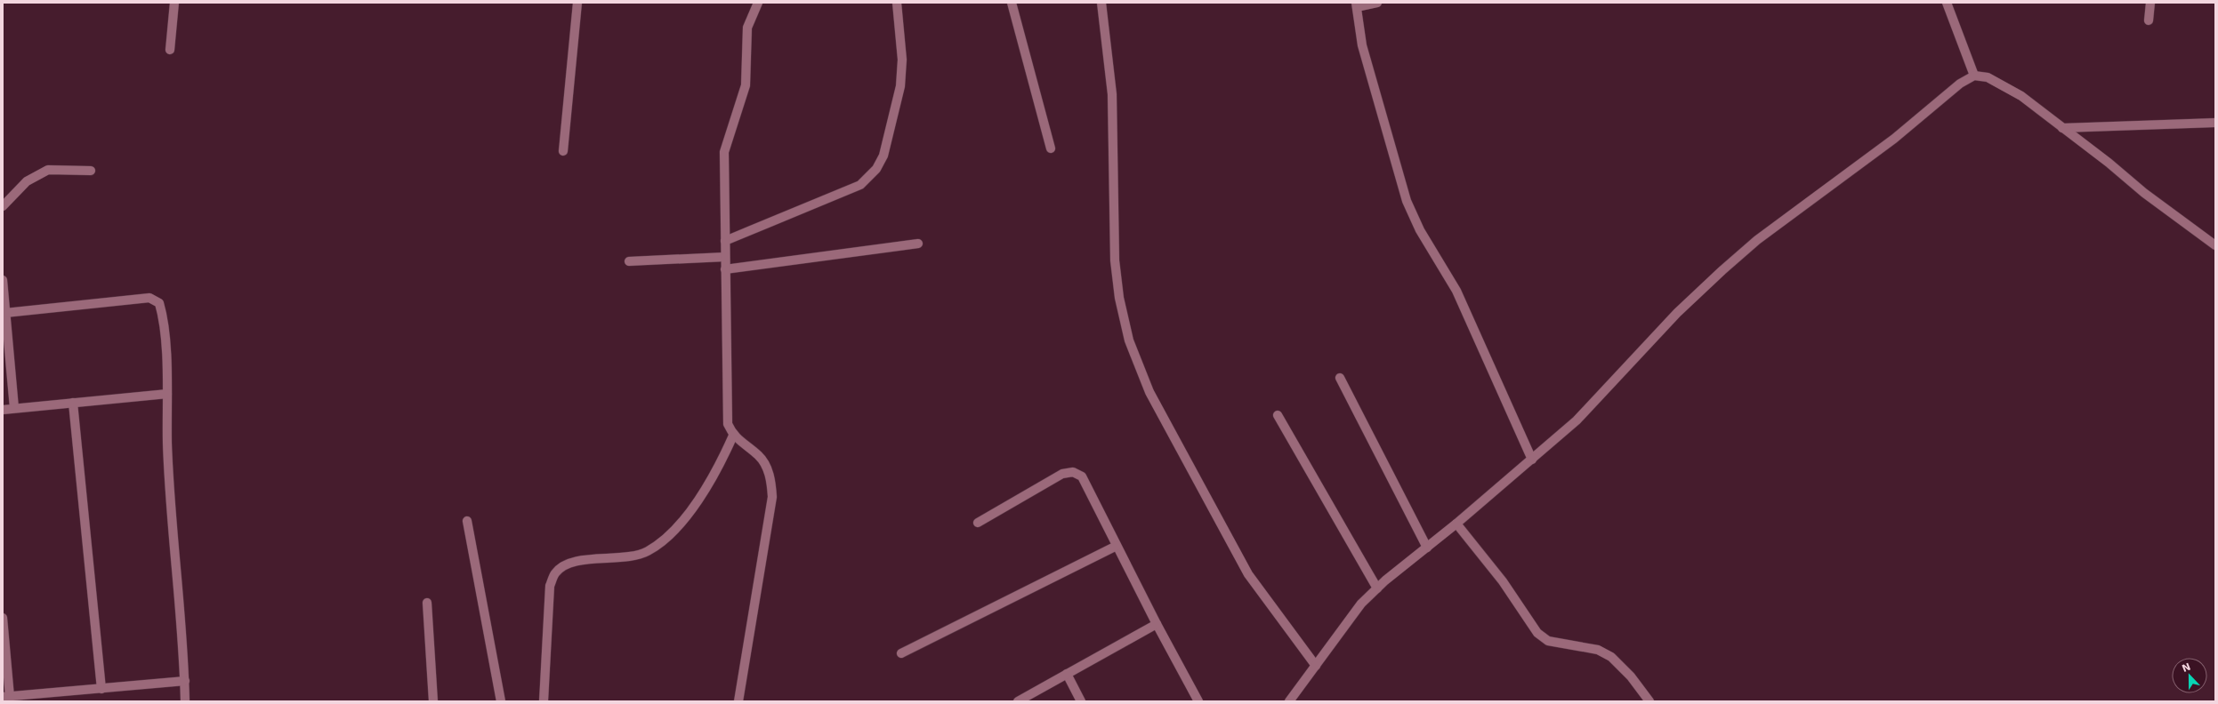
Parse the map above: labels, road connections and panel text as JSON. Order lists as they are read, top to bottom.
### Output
{
  "north": "top"
}
